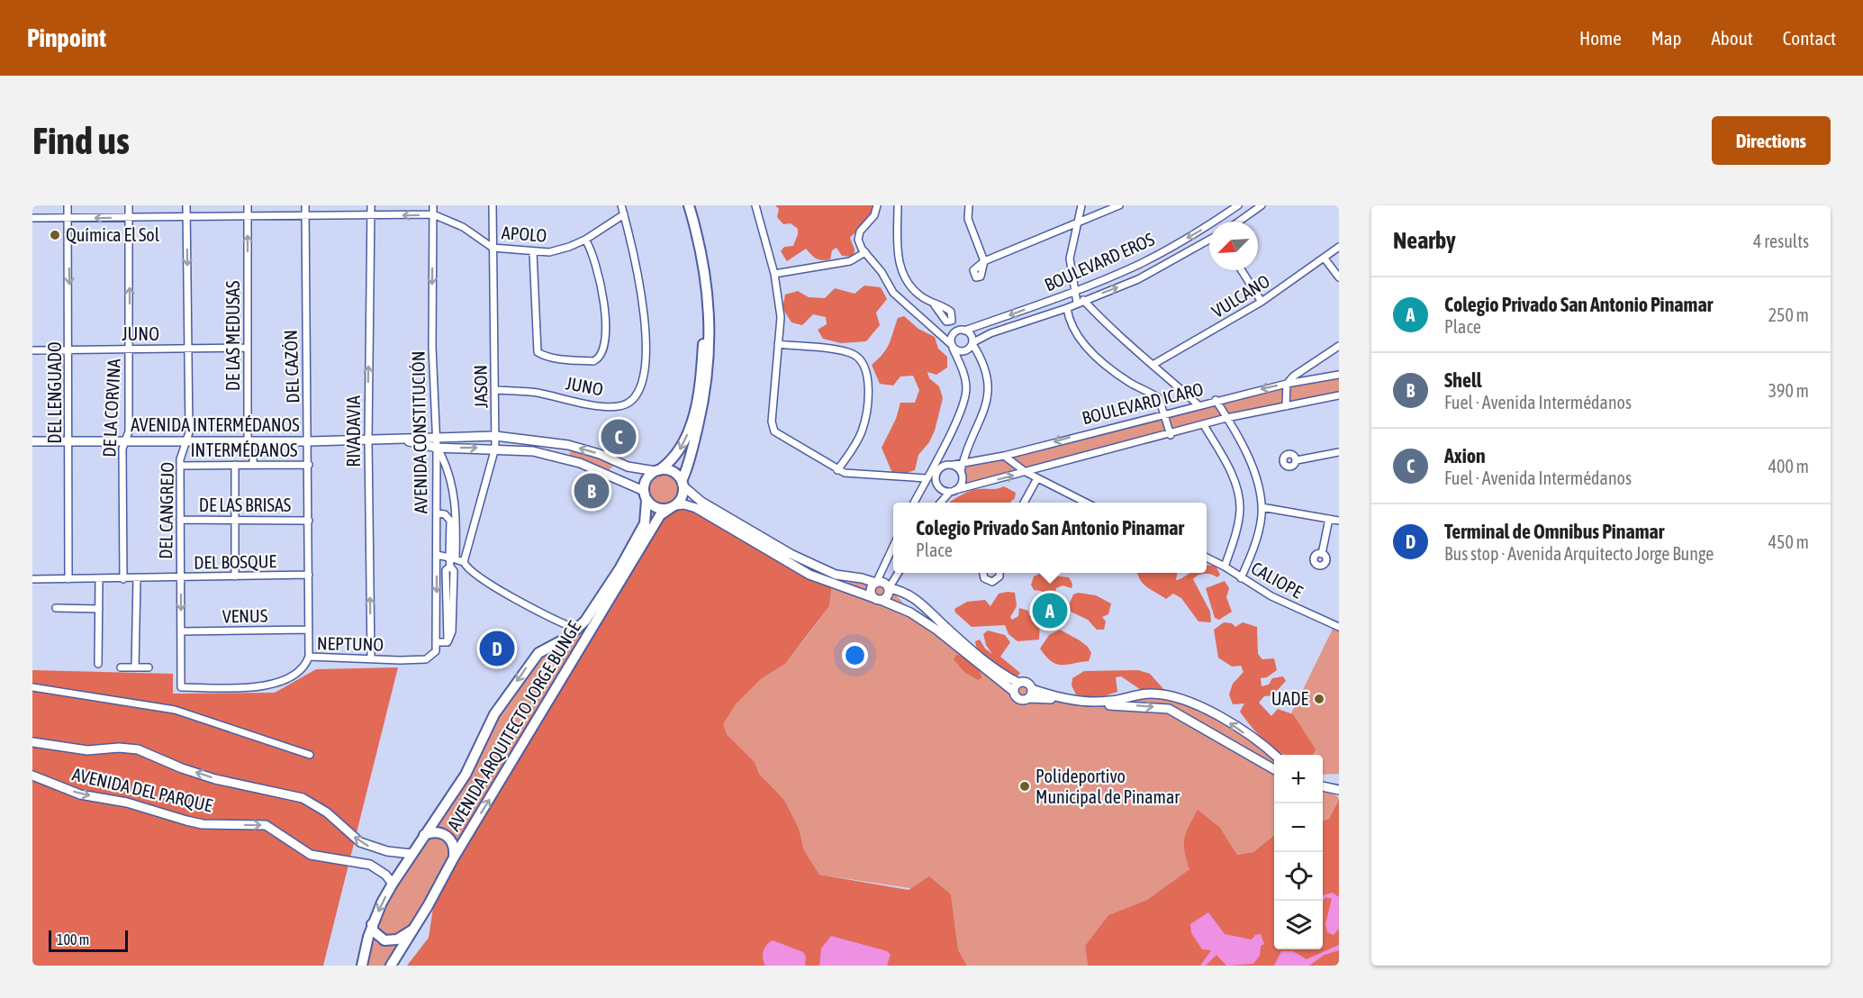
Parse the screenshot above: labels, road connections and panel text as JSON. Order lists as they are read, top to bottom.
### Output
{
  "streets": {
    "main road": ["AVENIDA INTERMÉDANOS", "AVENIDA ARQUITECTO JORGE BUNGE", "AVENIDA DEL PARQUE"],
    "street": [
      "APOLO",
      "BOULEVARD EROS",
      "VULCANO",
      "JUNO",
      "DE LAS MEDUSAS",
      "DEL CAZÓN",
      "JASON",
      "DEL LENGUADO",
      "BOULEVARD ICARO",
      "DE LA CORVINA",
      "RIVADAVIA",
      "AVENIDA CONSTITUCIÓN",
      "INTERMÉDANOS",
      "DE LAS BRISAS",
      "DEL CANGREJO",
      "DEL BOSQUE",
      "CALIOPE",
      "VENUS",
      "NEPTUNO"
    ]
  },
  "crossings": [
    ["APOLO", "JUNO"],
    ["APOLO", "DE LAS MEDUSAS"],
    ["APOLO", "DEL CAZÓN"],
    ["APOLO", "JASON"],
    ["APOLO", "DEL LENGUADO"],
    ["APOLO", "DE LA CORVINA"],
    ["APOLO", "RIVADAVIA"],
    ["APOLO", "AVENIDA CONSTITUCIÓN"],
    ["APOLO", "DEL CANGREJO"],
    ["JUNO", "DE LAS MEDUSAS"],
    ["JUNO", "JASON"],
    ["JUNO", "DEL LENGUADO"],
    ["JUNO", "DE LA CORVINA"],
    ["JUNO", "DEL CANGREJO"],
    ["DE LAS MEDUSAS", "AVENIDA INTERMÉDANOS"],
    ["DE LAS MEDUSAS", "INTERMÉDANOS"],
    ["DEL CAZÓN", "AVENIDA INTERMÉDANOS"],
    ["DEL CAZÓN", "INTERMÉDANOS"],
    ["DEL CAZÓN", "DE LAS BRISAS"],
    ["DEL CAZÓN", "DEL BOSQUE"],
    ["DEL CAZÓN", "VENUS"],
    ["DEL CAZÓN", "NEPTUNO"],
    ["JASON", "AVENIDA INTERMÉDANOS"],
    ["DEL LENGUADO", "AVENIDA INTERMÉDANOS"],
    ["DEL LENGUADO", "DEL BOSQUE"],
    ["DE LA CORVINA", "AVENIDA INTERMÉDANOS"],
    ["DE LA CORVINA", "DEL BOSQUE"],
    ["AVENIDA INTERMÉDANOS", "RIVADAVIA"],
    ["AVENIDA INTERMÉDANOS", "AVENIDA CONSTITUCIÓN"],
    ["AVENIDA INTERMÉDANOS", "DEL CANGREJO"],
    ["AVENIDA INTERMÉDANOS", "AVENIDA ARQUITECTO JORGE BUNGE"],
    ["RIVADAVIA", "NEPTUNO"],
    ["AVENIDA CONSTITUCIÓN", "NEPTUNO"],
    ["INTERMÉDANOS", "DEL CANGREJO"],
    ["DE LAS BRISAS", "DEL CANGREJO"],
    ["DEL CANGREJO", "DEL BOSQUE"],
    ["DEL CANGREJO", "VENUS"],
    ["DEL CANGREJO", "NEPTUNO"],
    ["AVENIDA ARQUITECTO JORGE BUNGE", "AVENIDA DEL PARQUE"]
  ],
  "one_way": [
    "DE LAS MEDUSAS",
    "DE LA CORVINA",
    "RIVADAVIA",
    "AVENIDA CONSTITUCIÓN",
    "DEL CANGREJO"
  ],
  "places": ["Química El Sol", "UADE", "Polideportivo Municipal de Pinamar"],
  "scale_bar": "100 m",
  "north": "bottom left",
  "page": {
    "header": "Pinpoint",
    "nav": [
      "Home",
      "Map",
      "About",
      "Contact"
    ],
    "buttons": "Directions",
    "title": "Find us",
    "heading": ["Nearby", "4 results"],
    "list": [
      {
        "mark": "A",
        "name": "Colegio Privado San Antonio Pinamar",
        "note": "Place",
        "value": "250 m"
      },
      {
        "mark": "B",
        "name": "Shell",
        "note": "Fuel · Avenida Intermédanos",
        "value": "390 m"
      },
      {
        "mark": "C",
        "name": "Axion",
        "note": "Fuel · Avenida Intermédanos",
        "value": "400 m"
      },
      {
        "mark": "D",
        "name": "Terminal de Omnibus Pinamar",
        "note": "Bus stop · Avenida Arquitecto Jorge Bunge",
        "value": "450 m"
      }
    ],
    "pins": [
      "C",
      "B",
      "A",
      "D"
    ],
    "popup": ["Colegio Privado San Antonio Pinamar", "Place"],
    "map_buttons": ["+", "−"],
    "scale": "100 m"
  }
}
